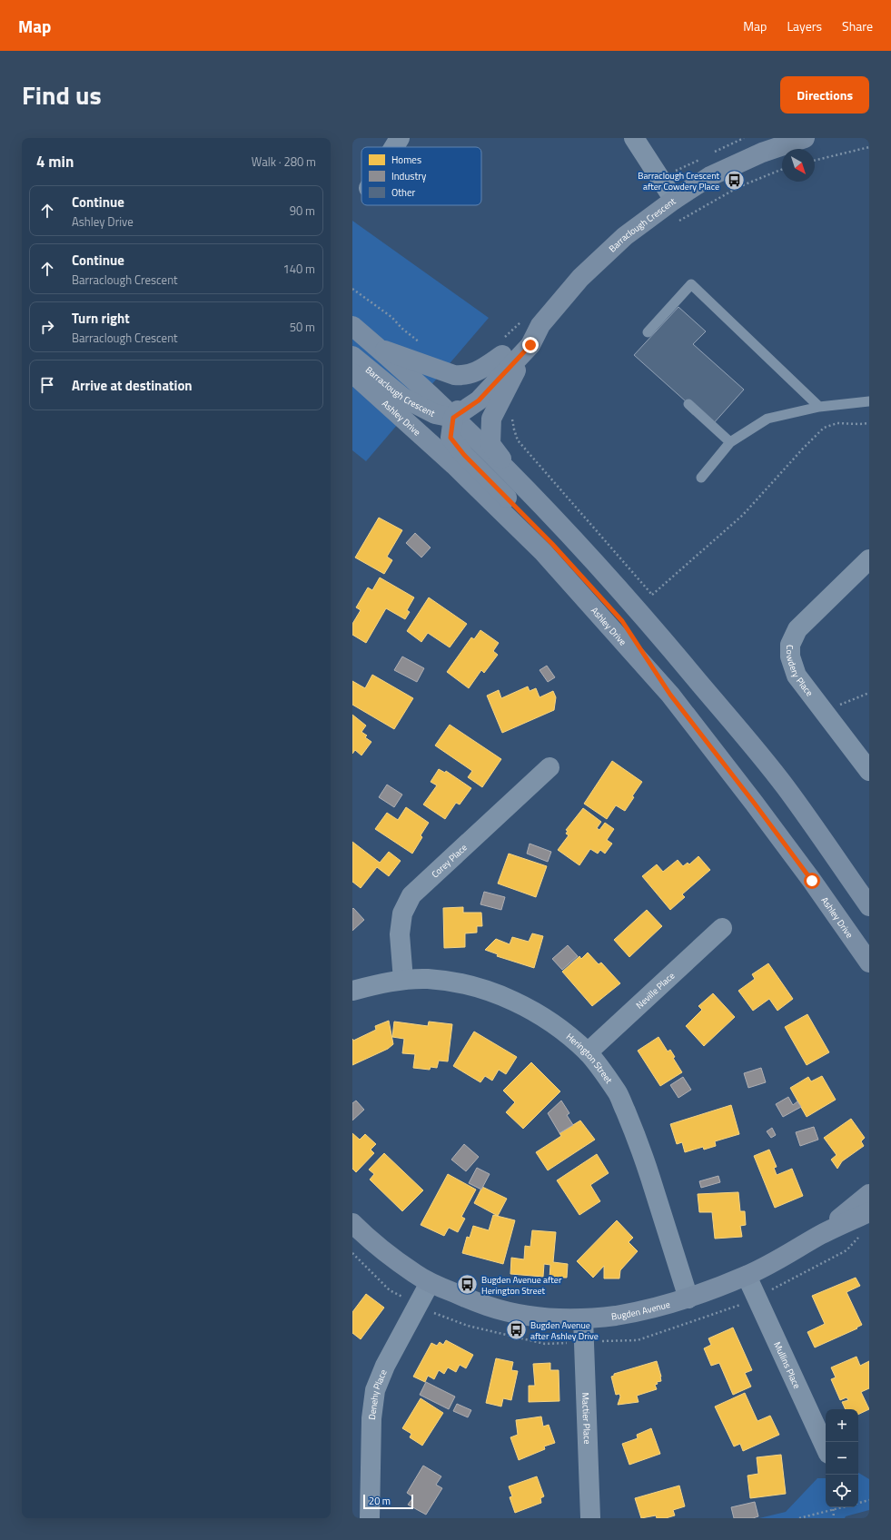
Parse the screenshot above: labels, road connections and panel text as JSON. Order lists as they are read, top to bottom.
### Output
{
  "streets": {
    "main road": ["Barraclough Crescent", "Ashley Drive", "Bugden Avenue"],
    "street": [
      "Cowdery Place",
      "Corey Place",
      "Neville Place",
      "Herington Street",
      "Mullins Place",
      "Denehy Place",
      "Mactier Place"
    ]
  },
  "crossings": [
    ["Barraclough Crescent", "Ashley Drive"],
    ["Corey Place", "Herington Street"],
    ["Neville Place", "Herington Street"],
    ["Herington Street", "Bugden Avenue"],
    ["Bugden Avenue", "Mullins Place"],
    ["Bugden Avenue", "Denehy Place"],
    ["Bugden Avenue", "Mactier Place"]
  ],
  "places": {
    "bus stop": ["Barraclough Crescent after Cowdery Place", "Bugden Avenue after Herington Street", "Bugden Avenue after Ashley Drive"]
  },
  "legend": ["Homes", "Industry", "Other"],
  "scale_bar": "20 m",
  "north": "bottom right",
  "page": {
    "header": "Map",
    "nav": ["Map", "Layers", "Share"],
    "title": "Find us",
    "buttons": "Directions",
    "heading": ["4 min", "Walk · 280 m"],
    "list": [
      ["Continue", "Ashley Drive", "90 m"],
      ["Continue", "Barraclough Crescent", "140 m"],
      ["Turn right", "Barraclough Crescent", "50 m"],
      "Arrive at destination"
    ],
    "map_buttons": ["+", "−"],
    "scale": "20 m"
  }
}
